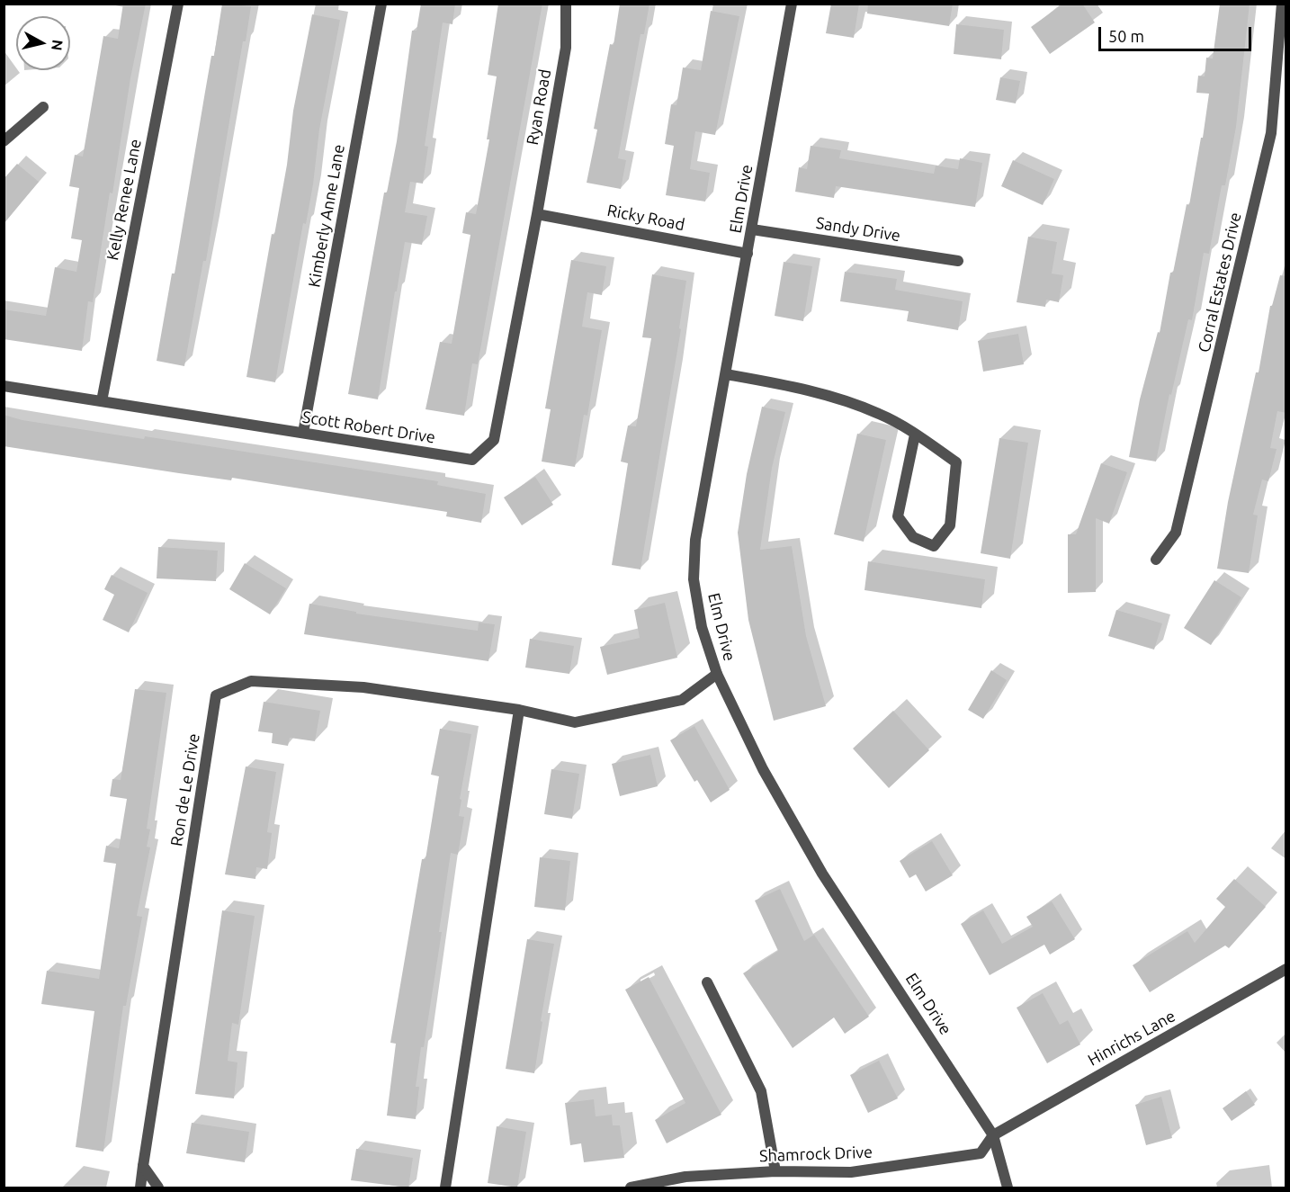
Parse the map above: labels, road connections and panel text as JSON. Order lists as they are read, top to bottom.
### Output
{
  "streets": {
    "street": [
      "Ryan Road",
      "Elm Drive",
      "Kelly Renee Lane",
      "Kimberly Anne Lane",
      "Ricky Road",
      "Sandy Drive",
      "Corral Estates Drive",
      "Scott Robert Drive",
      "Ron de Le Drive",
      "Hinrichs Lane",
      "Shamrock Drive"
    ]
  },
  "crossings": [
    ["Ryan Road", "Ricky Road"],
    ["Ryan Road", "Scott Robert Drive"],
    ["Elm Drive", "Ricky Road"],
    ["Elm Drive", "Sandy Drive"],
    ["Elm Drive", "Ron de Le Drive"],
    ["Elm Drive", "Hinrichs Lane"],
    ["Elm Drive", "Shamrock Drive"],
    ["Kelly Renee Lane", "Scott Robert Drive"],
    ["Kimberly Anne Lane", "Scott Robert Drive"],
    ["Ricky Road", "Scott Robert Drive"],
    ["Hinrichs Lane", "Shamrock Drive"]
  ],
  "scale_bar": "50 m",
  "north": "right"
}
